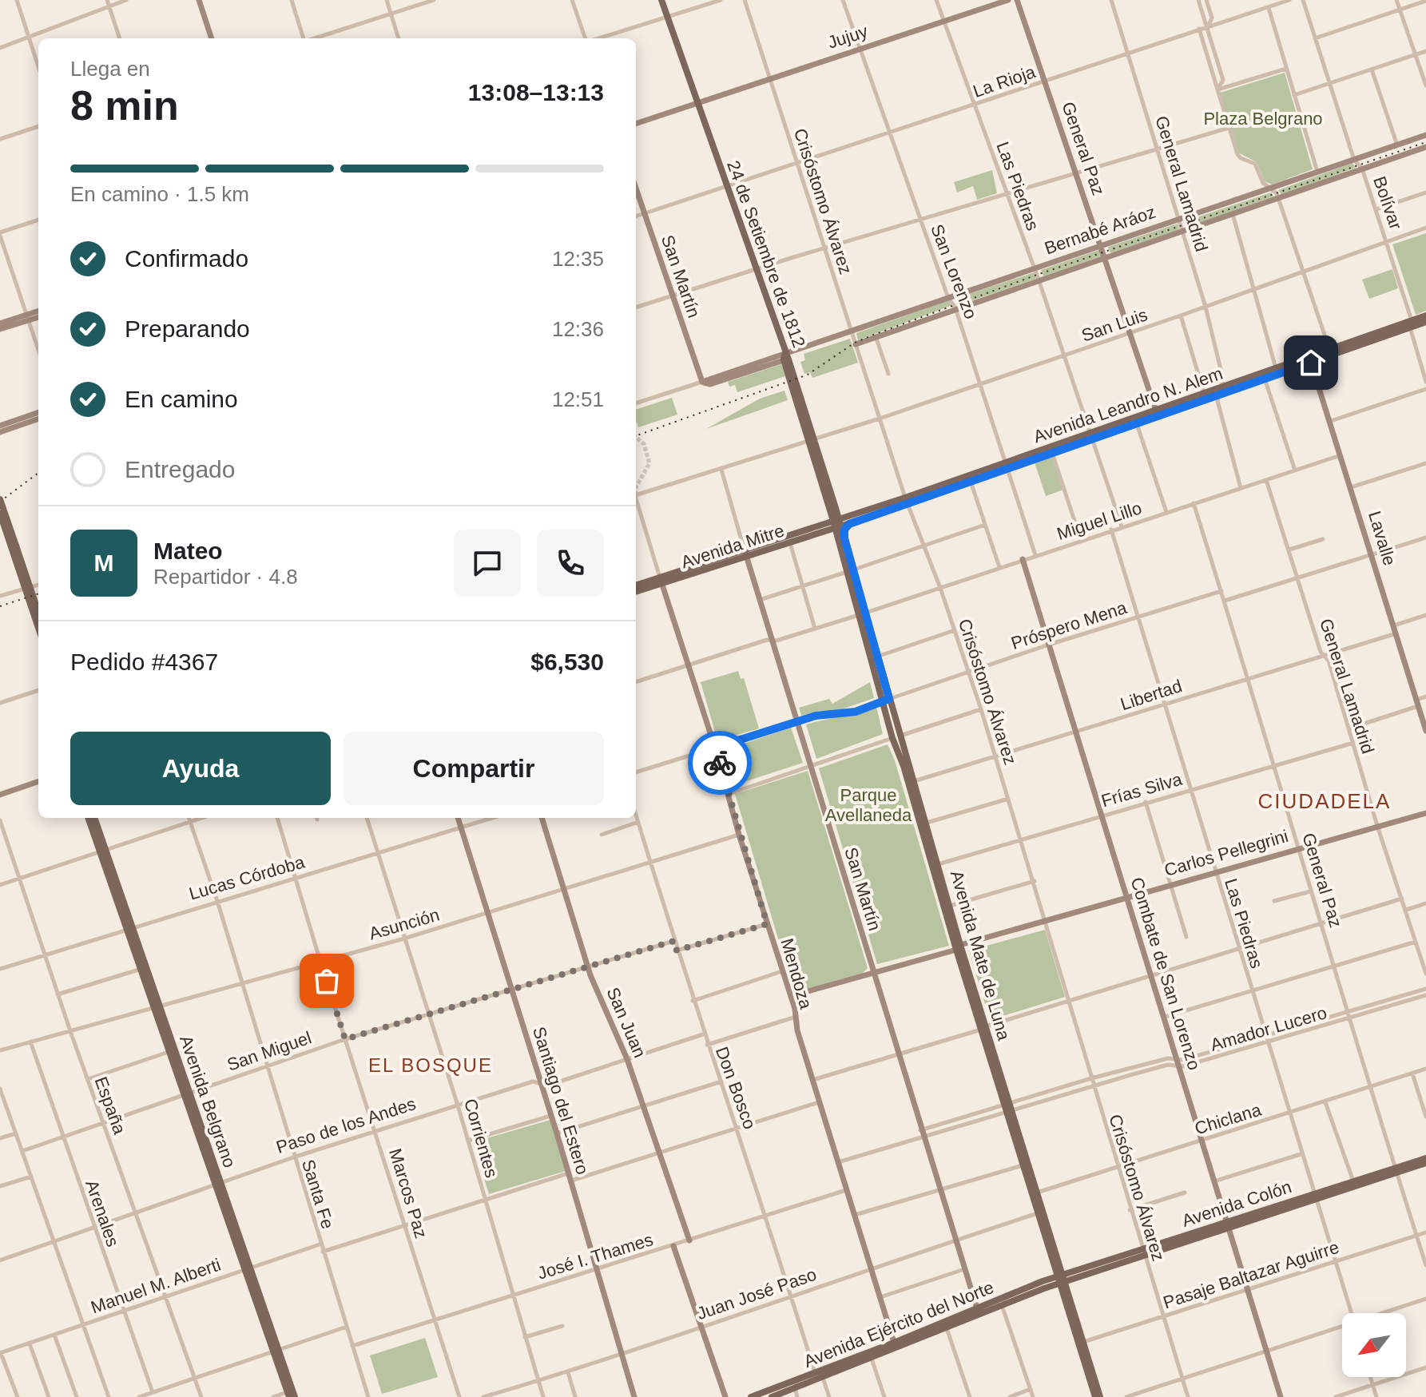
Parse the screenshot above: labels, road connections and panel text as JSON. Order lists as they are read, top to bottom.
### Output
{
  "streets": {
    "main road": [
      "24 de Setiembre de 1812",
      "Avenida Leandro N. Alem",
      "Avenida Mitre",
      "Avenida Mate de Luna",
      "Avenida Belgrano",
      "Avenida Colón",
      "Avenida Ejército del Norte"
    ],
    "street": [
      "Jujuy",
      "La Rioja",
      "General Paz",
      "General Lamadrid",
      "Las Piedras",
      "Crisóstomo Álvarez",
      "Bolívar",
      "Bernabé Aráoz",
      "San Lorenzo",
      "San Martín",
      "San Luis",
      "Miguel Lillo",
      "Lavalle",
      "Próspero Mena",
      "Libertad",
      "Frías Silva",
      "Carlos Pellegrini",
      "Lucas Córdoba",
      "Asunción",
      "Mendoza",
      "Combate de San Lorenzo",
      "San Juan",
      "Amador Lucero",
      "San Miguel",
      "Don Bosco",
      "Santiago del Estero",
      "España",
      "Chiclana",
      "Paso de los Andes",
      "Corrientes",
      "Marcos Paz",
      "Santa Fe",
      "Arenales",
      "José I. Thames",
      "Pasaje Baltazar Aguirre",
      "Manuel M. Alberti",
      "Juan José Paso"
    ]
  },
  "crossings": [
    ["Jujuy", "Las Piedras"],
    ["Jujuy", "Crisóstomo Álvarez"],
    ["Jujuy", "24 de Setiembre de 1812"],
    ["Jujuy", "San Lorenzo"],
    ["La Rioja", "General Paz"],
    ["La Rioja", "General Lamadrid"],
    ["La Rioja", "Las Piedras"],
    ["La Rioja", "Crisóstomo Álvarez"],
    ["La Rioja", "24 de Setiembre de 1812"],
    ["La Rioja", "San Lorenzo"],
    ["La Rioja", "San Martín"],
    ["General Paz", "Bernabé Aráoz"],
    ["General Paz", "San Luis"],
    ["General Paz", "Avenida Leandro N. Alem"],
    ["General Paz", "Miguel Lillo"],
    ["General Paz", "Próspero Mena"],
    ["General Paz", "Libertad"],
    ["General Paz", "Frías Silva"],
    ["General Paz", "Carlos Pellegrini"],
    ["General Paz", "Amador Lucero"],
    ["General Paz", "Chiclana"],
    ["General Paz", "Avenida Colón"],
    ["General Paz", "Pasaje Baltazar Aguirre"],
    ["General Lamadrid", "Bernabé Aráoz"],
    ["General Lamadrid", "San Luis"],
    ["General Lamadrid", "Avenida Leandro N. Alem"],
    ["General Lamadrid", "Miguel Lillo"],
    ["General Lamadrid", "Libertad"],
    ["General Lamadrid", "Frías Silva"],
    ["General Lamadrid", "Carlos Pellegrini"],
    ["Las Piedras", "Bernabé Aráoz"],
    ["Las Piedras", "San Luis"],
    ["Las Piedras", "Avenida Leandro N. Alem"],
    ["Las Piedras", "Miguel Lillo"],
    ["Las Piedras", "Próspero Mena"],
    ["Las Piedras", "Libertad"],
    ["Las Piedras", "Frías Silva"],
    ["Las Piedras", "Carlos Pellegrini"],
    ["Las Piedras", "Amador Lucero"],
    ["Las Piedras", "Chiclana"],
    ["Las Piedras", "Avenida Colón"],
    ["Las Piedras", "Pasaje Baltazar Aguirre"],
    ["Crisóstomo Álvarez", "Bernabé Aráoz"],
    ["Crisóstomo Álvarez", "San Luis"],
    ["Crisóstomo Álvarez", "Avenida Leandro N. Alem"],
    ["Crisóstomo Álvarez", "Miguel Lillo"],
    ["Crisóstomo Álvarez", "Próspero Mena"],
    ["Crisóstomo Álvarez", "Libertad"],
    ["Crisóstomo Álvarez", "Frías Silva"],
    ["Crisóstomo Álvarez", "Carlos Pellegrini"],
    ["Crisóstomo Álvarez", "Amador Lucero"],
    ["Crisóstomo Álvarez", "Chiclana"],
    ["Crisóstomo Álvarez", "Avenida Colón"],
    ["Crisóstomo Álvarez", "Pasaje Baltazar Aguirre"],
    ["Bolívar", "Bernabé Aráoz"],
    ["Bolívar", "San Luis"],
    ["Bolívar", "Avenida Leandro N. Alem"],
    ["Bernabé Aráoz", "24 de Setiembre de 1812"],
    ["Bernabé Aráoz", "San Lorenzo"],
    ["Bernabé Aráoz", "San Martín"],
    ["24 de Setiembre de 1812", "San Luis"],
    ["24 de Setiembre de 1812", "Avenida Leandro N. Alem"],
    ["24 de Setiembre de 1812", "Avenida Mitre"],
    ["24 de Setiembre de 1812", "Avenida Mate de Luna"],
    ["San Lorenzo", "San Luis"],
    ["San Lorenzo", "Avenida Leandro N. Alem"],
    ["San Lorenzo", "Miguel Lillo"],
    ["San Martín", "San Luis"],
    ["San Martín", "Miguel Lillo"],
    ["San Martín", "Avenida Mitre"],
    ["San Martín", "Amador Lucero"],
    ["San Martín", "Juan José Paso"],
    ["San Martín", "Avenida Ejército del Norte"],
    ["Avenida Leandro N. Alem", "Lavalle"],
    ["Avenida Leandro N. Alem", "Avenida Mitre"],
    ["Avenida Leandro N. Alem", "Avenida Mate de Luna"],
    ["Miguel Lillo", "Lavalle"],
    ["Miguel Lillo", "Avenida Mate de Luna"],
    ["Miguel Lillo", "Mendoza"],
    ["Miguel Lillo", "Combate de San Lorenzo"],
    ["Lavalle", "Libertad"],
    ["Avenida Mitre", "Avenida Mate de Luna"],
    ["Avenida Mitre", "Mendoza"],
    ["Próspero Mena", "Avenida Mate de Luna"],
    ["Próspero Mena", "Combate de San Lorenzo"],
    ["Libertad", "Avenida Mate de Luna"],
    ["Libertad", "Combate de San Lorenzo"],
    ["Frías Silva", "Avenida Mate de Luna"],
    ["Frías Silva", "Combate de San Lorenzo"],
    ["Carlos Pellegrini", "Avenida Mate de Luna"],
    ["Carlos Pellegrini", "Combate de San Lorenzo"],
    ["Lucas Córdoba", "Santiago del Estero"],
    ["Lucas Córdoba", "Avenida Belgrano"],
    ["Lucas Córdoba", "España"],
    ["Lucas Córdoba", "Corrientes"],
    ["Lucas Córdoba", "Marcos Paz"],
    ["Lucas Córdoba", "Santa Fe"],
    ["Asunción", "Mendoza"],
    ["Asunción", "San Juan"],
    ["Asunción", "Don Bosco"],
    ["Asunción", "Santiago del Estero"],
    ["Asunción", "Avenida Belgrano"],
    ["Asunción", "España"],
    ["Asunción", "Corrientes"],
    ["Asunción", "Marcos Paz"],
    ["Asunción", "Santa Fe"],
    ["Asunción", "Arenales"],
    ["Avenida Mate de Luna", "Amador Lucero"],
    ["Avenida Mate de Luna", "Chiclana"],
    ["Avenida Mate de Luna", "Avenida Colón"],
    ["Avenida Mate de Luna", "Pasaje Baltazar Aguirre"],
    ["Avenida Mate de Luna", "Juan José Paso"],
    ["Avenida Mate de Luna", "Avenida Ejército del Norte"],
    ["Mendoza", "José I. Thames"],
    ["Mendoza", "Juan José Paso"],
    ["Mendoza", "Avenida Ejército del Norte"],
    ["Combate de San Lorenzo", "Amador Lucero"],
    ["Combate de San Lorenzo", "Chiclana"],
    ["Combate de San Lorenzo", "Avenida Colón"],
    ["Combate de San Lorenzo", "Pasaje Baltazar Aguirre"],
    ["San Juan", "San Miguel"],
    ["San Juan", "Paso de los Andes"],
    ["San Juan", "José I. Thames"],
    ["San Miguel", "Don Bosco"],
    ["San Miguel", "Santiago del Estero"],
    ["San Miguel", "Avenida Belgrano"],
    ["San Miguel", "España"],
    ["San Miguel", "Corrientes"],
    ["San Miguel", "Marcos Paz"],
    ["San Miguel", "Santa Fe"],
    ["San Miguel", "Arenales"],
    ["Don Bosco", "Paso de los Andes"],
    ["Don Bosco", "José I. Thames"],
    ["Don Bosco", "Juan José Paso"],
    ["Don Bosco", "Avenida Ejército del Norte"],
    ["Santiago del Estero", "Paso de los Andes"],
    ["Santiago del Estero", "José I. Thames"],
    ["Santiago del Estero", "Juan José Paso"],
    ["Avenida Belgrano", "Paso de los Andes"],
    ["Avenida Belgrano", "Manuel M. Alberti"],
    ["España", "Paso de los Andes"],
    ["España", "Manuel M. Alberti"],
    ["Paso de los Andes", "Corrientes"],
    ["Paso de los Andes", "Marcos Paz"],
    ["Paso de los Andes", "Santa Fe"],
    ["Paso de los Andes", "Arenales"],
    ["Corrientes", "José I. Thames"],
    ["Corrientes", "Juan José Paso"],
    ["Marcos Paz", "José I. Thames"],
    ["Santa Fe", "José I. Thames"],
    ["Santa Fe", "Manuel M. Alberti"],
    ["Avenida Colón", "Avenida Ejército del Norte"],
    ["Arenales", "Manuel M. Alberti"]
  ],
  "districts": ["CIUDADELA", "EL BOSQUE"],
  "parks": ["Plaza Belgrano", "Parque Avellaneda"],
  "north": "bottom left",
  "page": {
    "heading": ["8 min", "Llega en", "13:08–13:13"],
    "panel": [
      "Mateo",
      "Repartidor · 4.8",
      "Pedido #4367",
      "$6,530"
    ],
    "bar": "En camino · 1.5 km",
    "list": [
      ["Confirmado", "12:35"],
      ["Preparando", "12:36"],
      ["En camino", "12:51"],
      "Entregado"
    ],
    "round": "M",
    "buttons": ["Ayuda", "Compartir"]
  }
}
